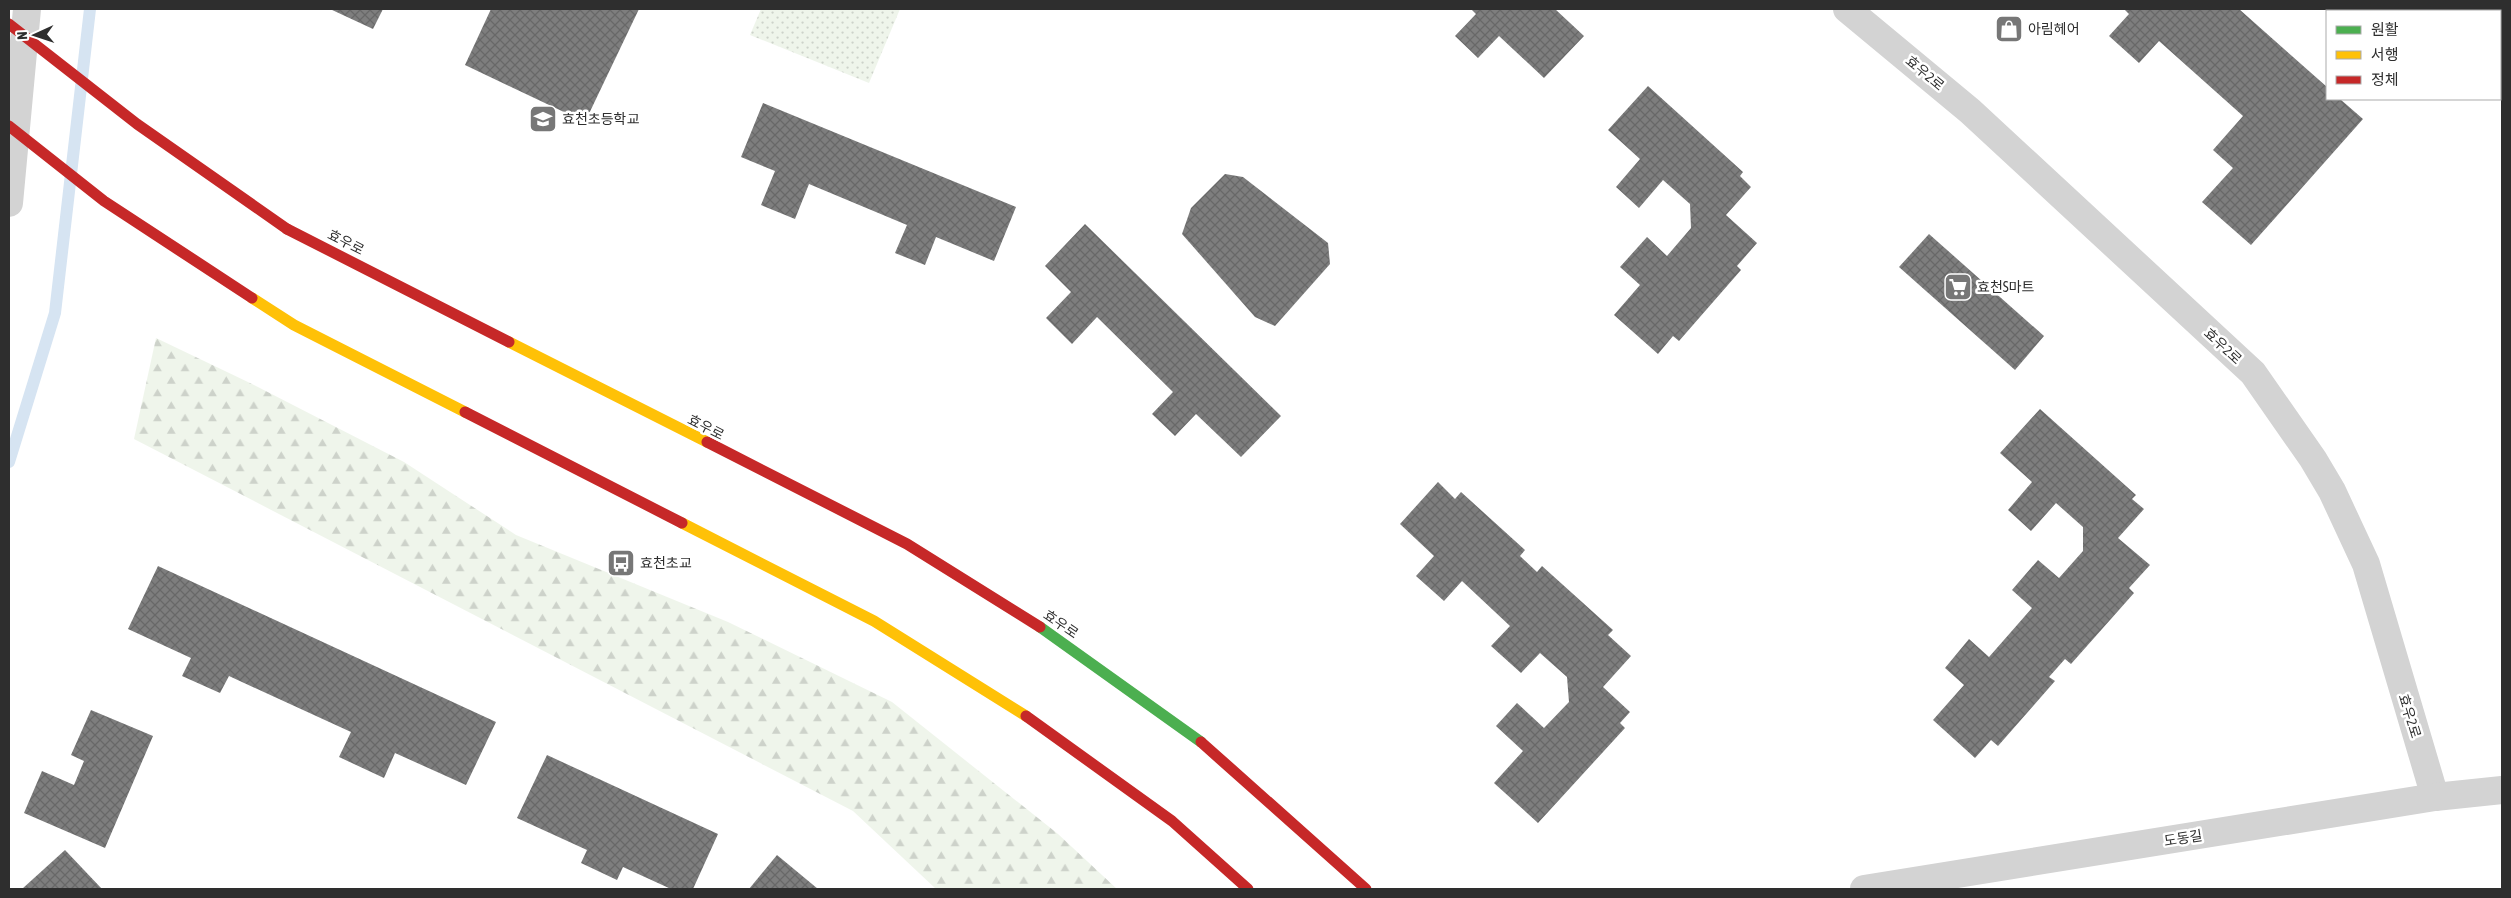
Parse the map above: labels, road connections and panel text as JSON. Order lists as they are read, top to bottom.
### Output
{
  "streets": {
    "main road": ["효우로"],
    "street": ["효우2로", "도동길"]
  },
  "crossings": [
    ["효우2로", "도동길"]
  ],
  "places": {
    "shop": ["아림헤어"],
    "school or university": ["효천초등학교"],
    "supermarket": ["효천S마트"],
    "bus stop": ["효천초교"]
  },
  "legend": ["원활", "서행", "정체"],
  "north": "left"
}
